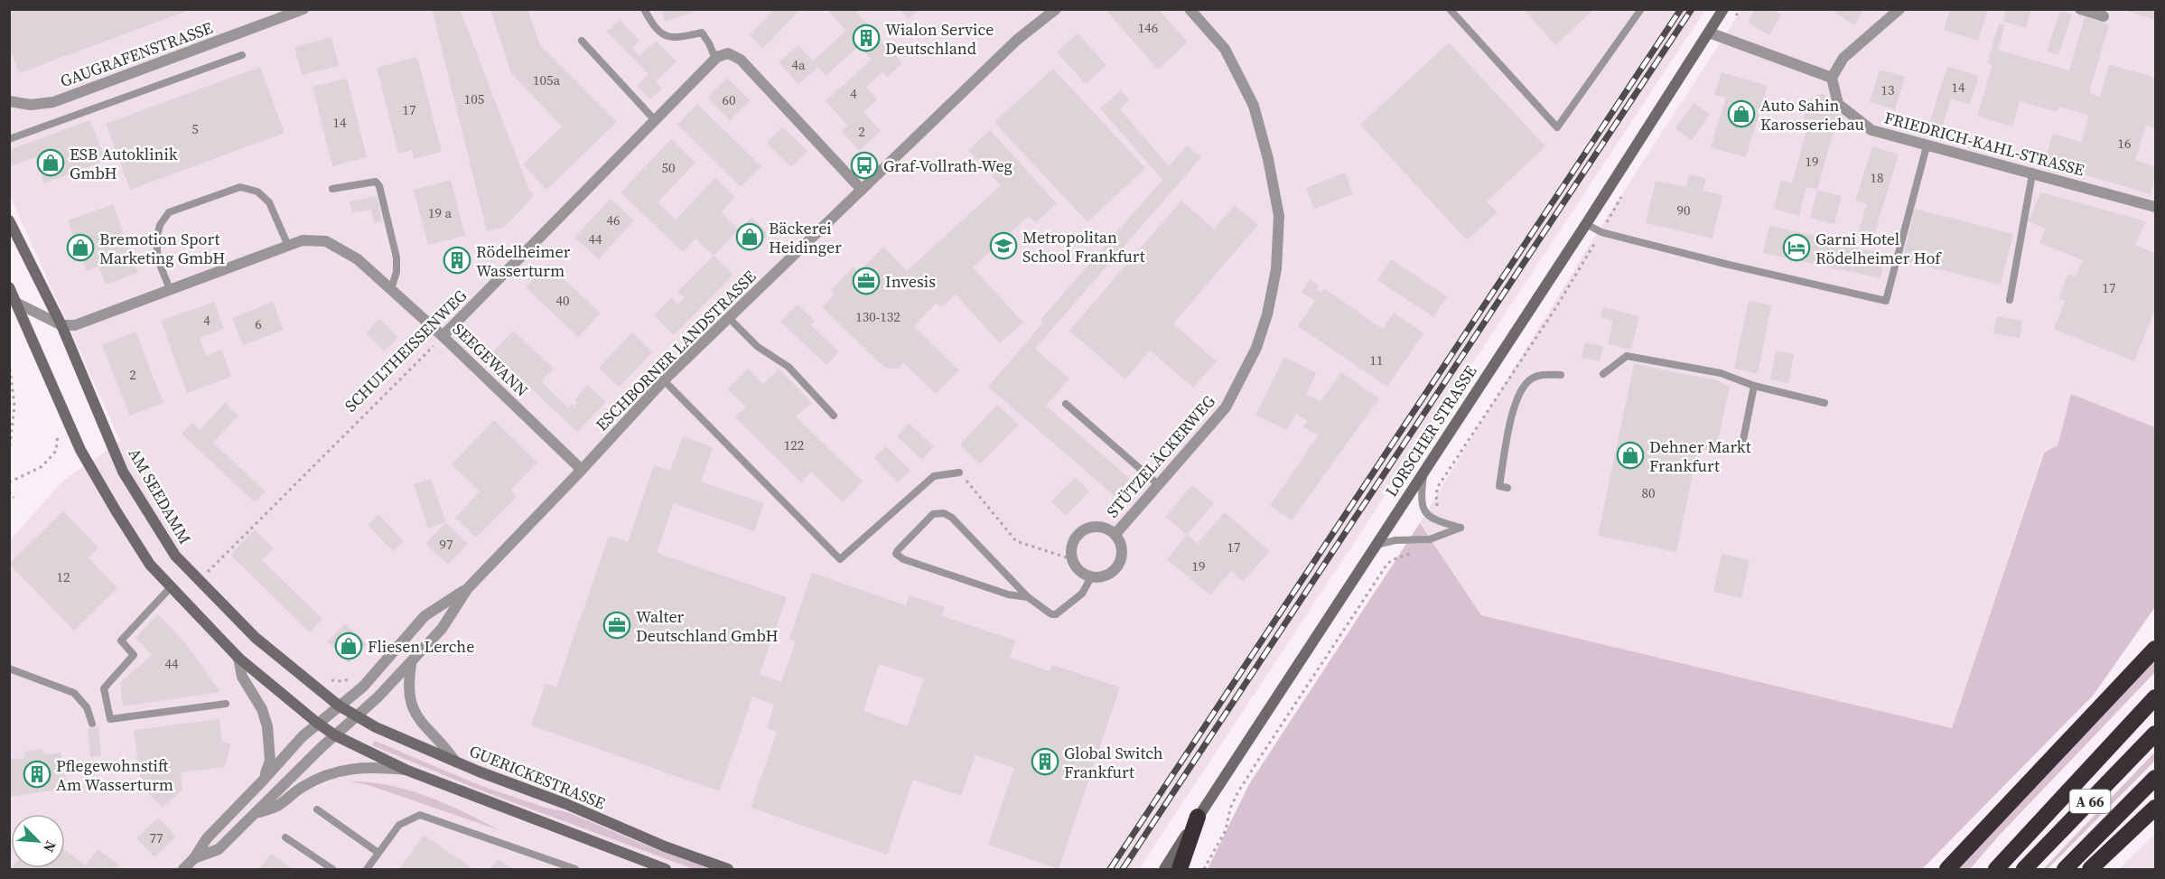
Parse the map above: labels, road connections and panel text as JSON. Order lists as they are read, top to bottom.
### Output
{
  "streets": {
    "highway": ["A 66"],
    "main road": ["LORSCHER STRASSE", "AM SEEDAMM", "GUERICKESTRASSE"],
    "street": [
      "GAUGRAFENSTRASSE",
      "FRIEDRICH-KAHL-STRASSE",
      "SCHULTHEISSENWEG",
      "ESCHBORNER LANDSTRASSE",
      "SEEGEWANN",
      "STÜTZELÄCKERWEG"
    ]
  },
  "crossings": [
    ["SCHULTHEISSENWEG", "ESCHBORNER LANDSTRASSE"],
    ["SCHULTHEISSENWEG", "SEEGEWANN"],
    ["SCHULTHEISSENWEG", "AM SEEDAMM"],
    ["ESCHBORNER LANDSTRASSE", "SEEGEWANN"],
    ["ESCHBORNER LANDSTRASSE", "AM SEEDAMM"],
    ["ESCHBORNER LANDSTRASSE", "GUERICKESTRASSE"],
    ["SEEGEWANN", "AM SEEDAMM"],
    ["AM SEEDAMM", "GUERICKESTRASSE"]
  ],
  "places": {
    "building": [
      "Wialon Service Deutschland",
      "Rödelheimer Wasserturm",
      "Global Switch Frankfurt",
      "Pflegewohnstift Am Wasserturm"
    ],
    "shop": [
      "Auto Sahin Karosseriebau",
      "ESB Autoklinik GmbH",
      "Bäckerei Heidinger",
      "Bremotion Sport Marketing GmbH",
      "Dehner Markt Frankfurt",
      "Fliesen Lerche"
    ],
    "bus stop": ["Graf-Vollrath-Weg"],
    "school or university": ["Metropolitan School Frankfurt"],
    "hotel": ["Garni Hotel Rödelheimer Hof"],
    "office": ["Invesis", "Walter Deutschland GmbH"]
  },
  "house_numbers": [
    "146",
    "4a",
    "105a",
    "14",
    "13",
    "4",
    "105",
    "60",
    "17",
    "14",
    "5",
    "2",
    "16",
    "19",
    "50",
    "18",
    "90",
    "19 a",
    "46",
    "44",
    "17",
    "40",
    "130-132",
    "4",
    "6",
    "11",
    "2",
    "122",
    "80",
    "97",
    "17",
    "19",
    "12",
    "44",
    "77"
  ],
  "north": "bottom right"
}
